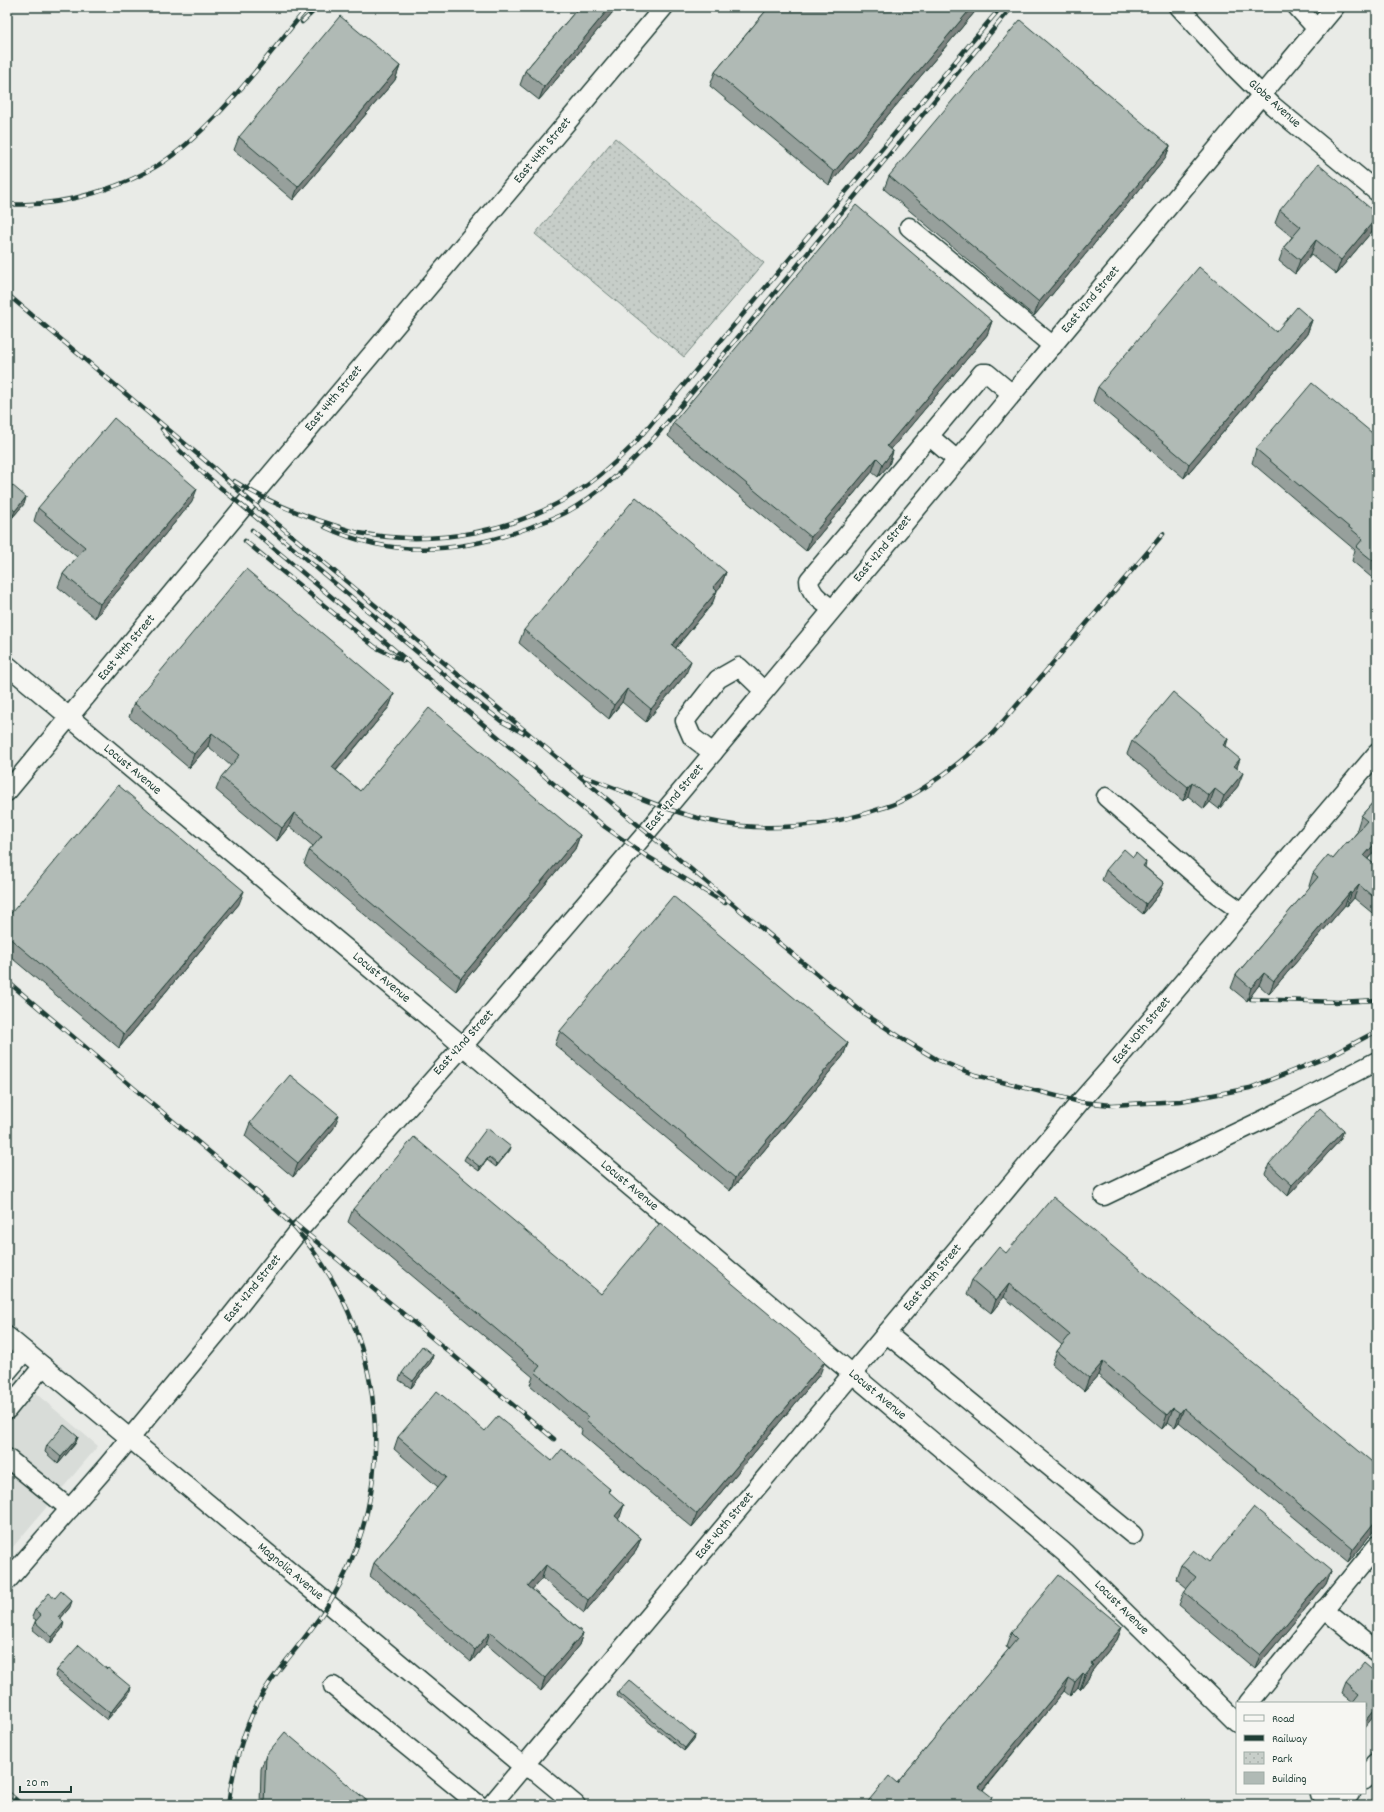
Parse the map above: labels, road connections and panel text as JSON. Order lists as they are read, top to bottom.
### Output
{
  "streets": {
    "street": [
      "Globe Avenue",
      "East 44th Street",
      "East 42nd Street",
      "Locust Avenue",
      "East 40th Street",
      "Magnolia Avenue"
    ]
  },
  "crossings": [
    ["Globe Avenue", "East 42nd Street"],
    ["East 44th Street", "Locust Avenue"],
    ["East 42nd Street", "Locust Avenue"],
    ["East 42nd Street", "Magnolia Avenue"],
    ["Locust Avenue", "East 40th Street"],
    ["East 40th Street", "Magnolia Avenue"]
  ],
  "legend": [
    "Road",
    "Railway",
    "Park",
    "Building"
  ],
  "scale_bar": "20 m"
}
